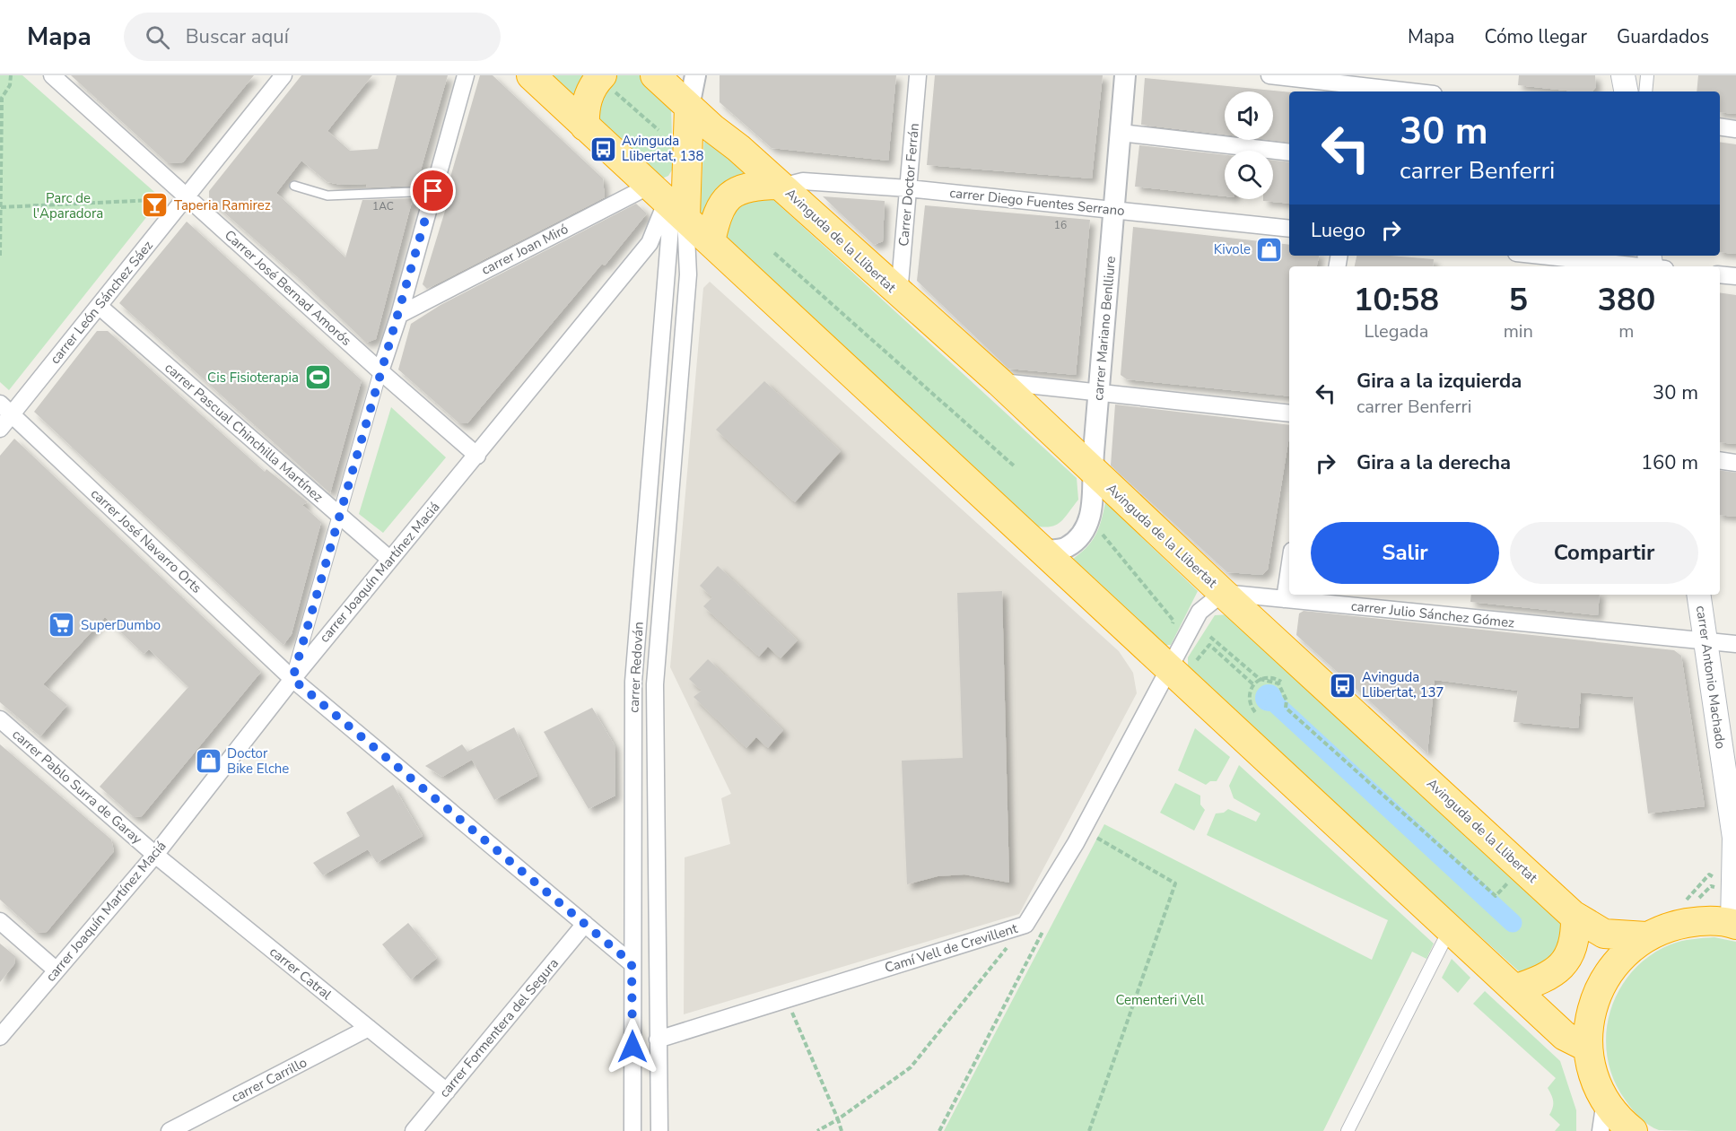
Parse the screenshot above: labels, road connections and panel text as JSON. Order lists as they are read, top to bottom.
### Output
{
  "streets": {
    "highway": ["Avinguda de la Llibertat"],
    "main road": ["carrer Antonio Machado"],
    "street": [
      "Carrer Doctor Ferrán",
      "carrer Diego Fuentes Serrano",
      "carrer Joan Miró",
      "Carrer José Bernad Amorós",
      "carrer León Sánchez Sáez",
      "carrer Mariano Benlliure",
      "carrer Pascual Chinchilla Martínez",
      "carrer José Navarro Orts",
      "carrer Joaquín Martínez Maciá",
      "carrer Julio Sánchez Gómez",
      "carrer Redován",
      "carrer Pablo Surra de Garay",
      "Camí Vell de Crevillent",
      "carrer Catral",
      "carrer Formentera del Segura",
      "carrer Carrillo"
    ]
  },
  "crossings": [
    ["Carrer Doctor Ferrán", "carrer Diego Fuentes Serrano"],
    ["Carrer Doctor Ferrán", "Avinguda de la Llibertat"],
    ["carrer Diego Fuentes Serrano", "Avinguda de la Llibertat"],
    ["carrer Diego Fuentes Serrano", "carrer Mariano Benlliure"],
    ["Avinguda de la Llibertat", "carrer Mariano Benlliure"],
    ["Avinguda de la Llibertat", "carrer Julio Sánchez Gómez"],
    ["carrer Joan Miró", "carrer Joaquín Martínez Maciá"],
    ["carrer Joan Miró", "carrer Redován"],
    ["Carrer José Bernad Amorós", "carrer León Sánchez Sáez"],
    ["Carrer José Bernad Amorós", "carrer Joaquín Martínez Maciá"],
    ["carrer León Sánchez Sáez", "carrer Pascual Chinchilla Martínez"],
    ["carrer León Sánchez Sáez", "carrer José Navarro Orts"],
    ["carrer Pascual Chinchilla Martínez", "carrer Joaquín Martínez Maciá"],
    ["carrer José Navarro Orts", "carrer Joaquín Martínez Maciá"],
    ["carrer José Navarro Orts", "carrer Redován"],
    ["carrer José Navarro Orts", "carrer Formentera del Segura"],
    ["carrer Joaquín Martínez Maciá", "carrer Redován"],
    ["carrer Joaquín Martínez Maciá", "carrer Pablo Surra de Garay"],
    ["carrer Joaquín Martínez Maciá", "carrer Catral"],
    ["carrer Julio Sánchez Gómez", "carrer Antonio Machado"],
    ["carrer Redován", "Camí Vell de Crevillent"],
    ["carrer Pablo Surra de Garay", "carrer Catral"],
    ["carrer Catral", "carrer Formentera del Segura"],
    ["carrer Catral", "carrer Carrillo"]
  ],
  "parks": ["Parc de l'Aparadora", "Cementeri Vell"],
  "places": {
    "bus stop": ["Avinguda Llibertat, 138", "Avinguda Llibertat, 137"],
    "bar": ["Taperia Ramirez"],
    "shop": ["Kivole", "Doctor Bike Elche"],
    "sports": ["Cis Fisioterapia"],
    "supermarket": ["SuperDumbo"]
  },
  "house_numbers": ["1AC", "16"],
  "page": {
    "header": "Mapa",
    "search": "Buscar aquí",
    "nav": ["Mapa", "Cómo llegar", "Guardados"],
    "turn": ["30 m", "carrer Benferri"],
    "then": "Luego",
    "eta": [
      "10:58",
      "Llegada",
      "5",
      "min",
      "380",
      "m"
    ],
    "list": [
      {
        "name": "Gira a la izquierda",
        "note": "carrer Benferri",
        "value": "30 m"
      },
      {
        "name": "Gira a la derecha",
        "value": "160 m"
      }
    ],
    "buttons": ["Salir", "Compartir"]
  }
}
